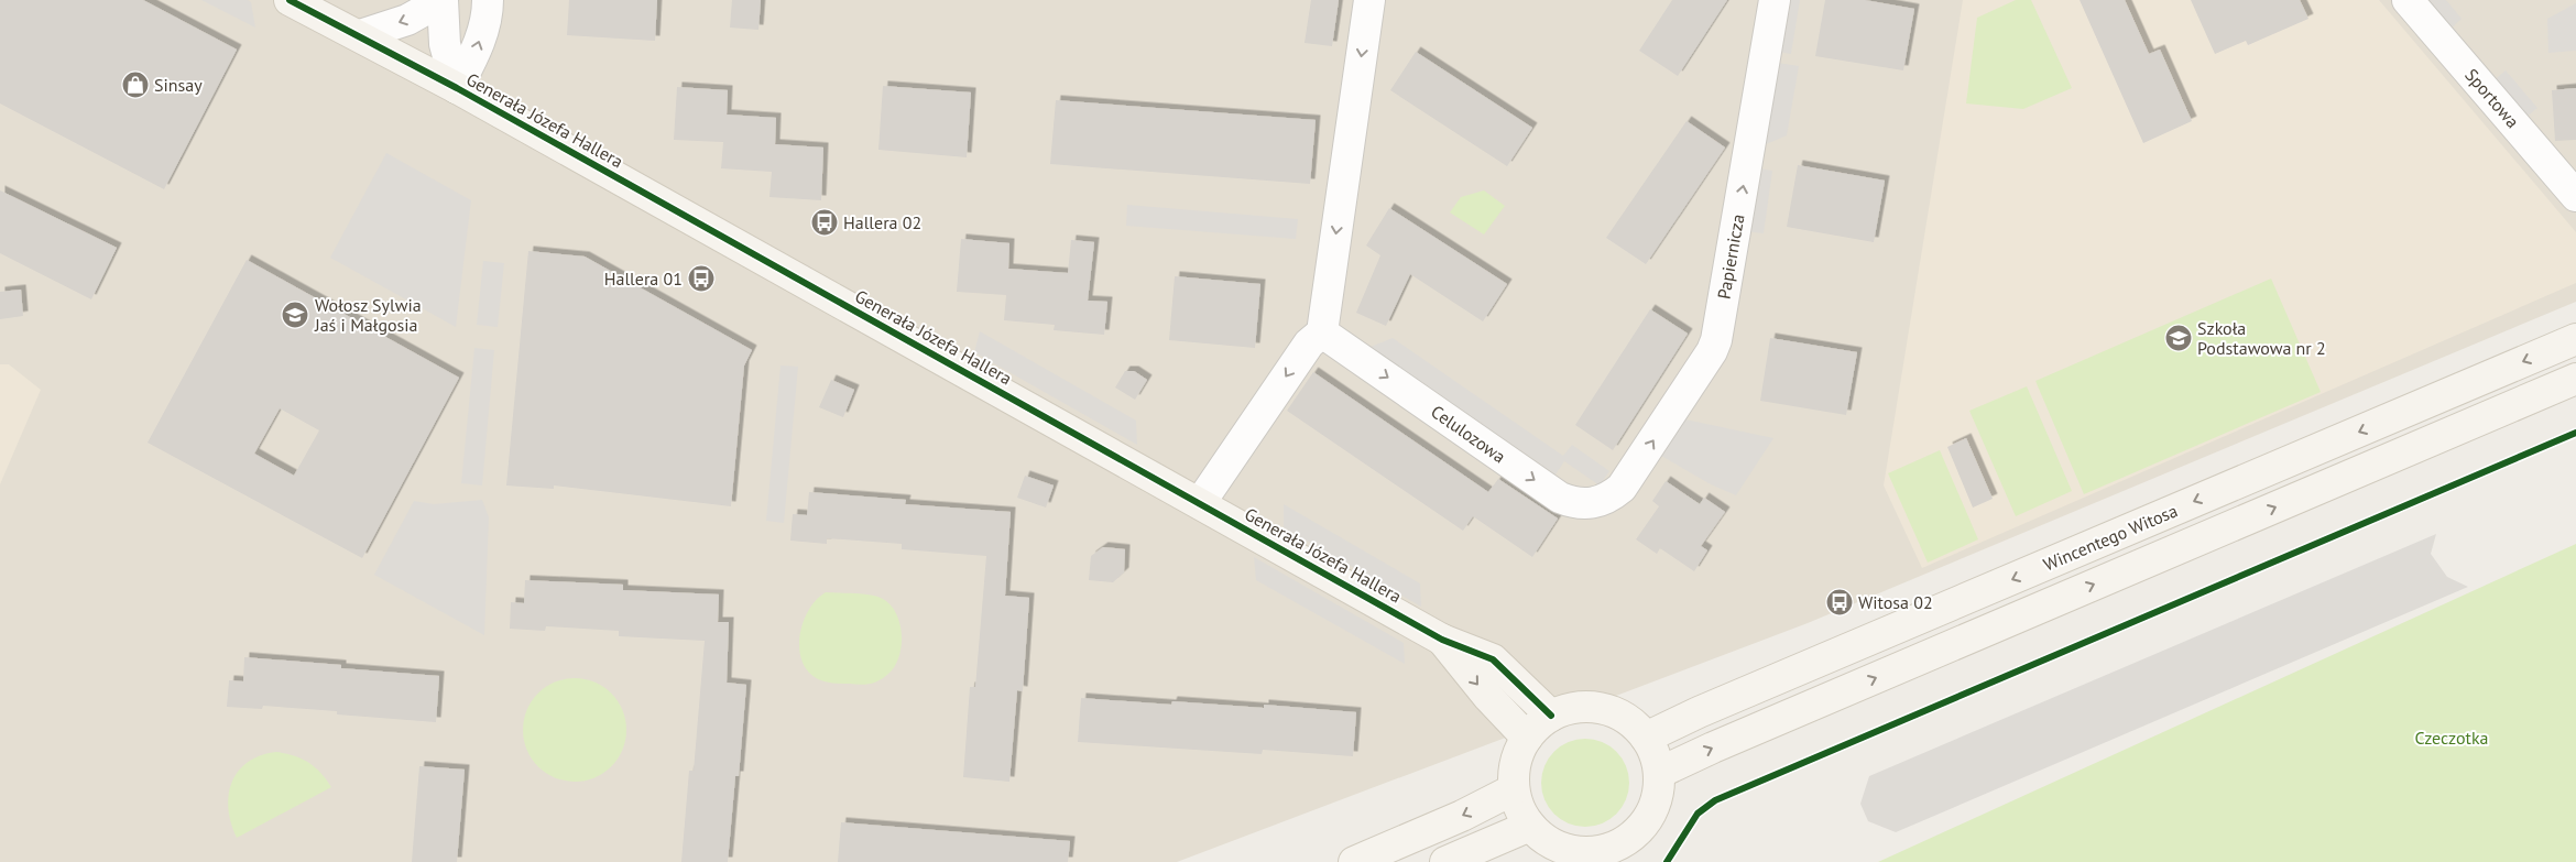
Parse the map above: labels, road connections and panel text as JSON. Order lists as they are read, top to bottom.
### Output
{
  "streets": {
    "main road": ["Generała Józefa Hallera", "Wincentego Witosa"],
    "street": ["Sportowa", "Papiernicza", "Celulozowa"]
  },
  "crossings": [
    ["Generała Józefa Hallera", "Wincentego Witosa"],
    ["Papiernicza", "Celulozowa"]
  ],
  "one_way": ["Papiernicza", "Celulozowa"],
  "parks": ["Czeczotka"],
  "places": {
    "shop": ["Sinsay"],
    "bus stop": ["Hallera 02", "Hallera 01", "Witosa 02"],
    "school or university": ["Wołosz Sylwia Jaś i Małgosia", "Szkoła Podstawowa nr 2"]
  }
}
